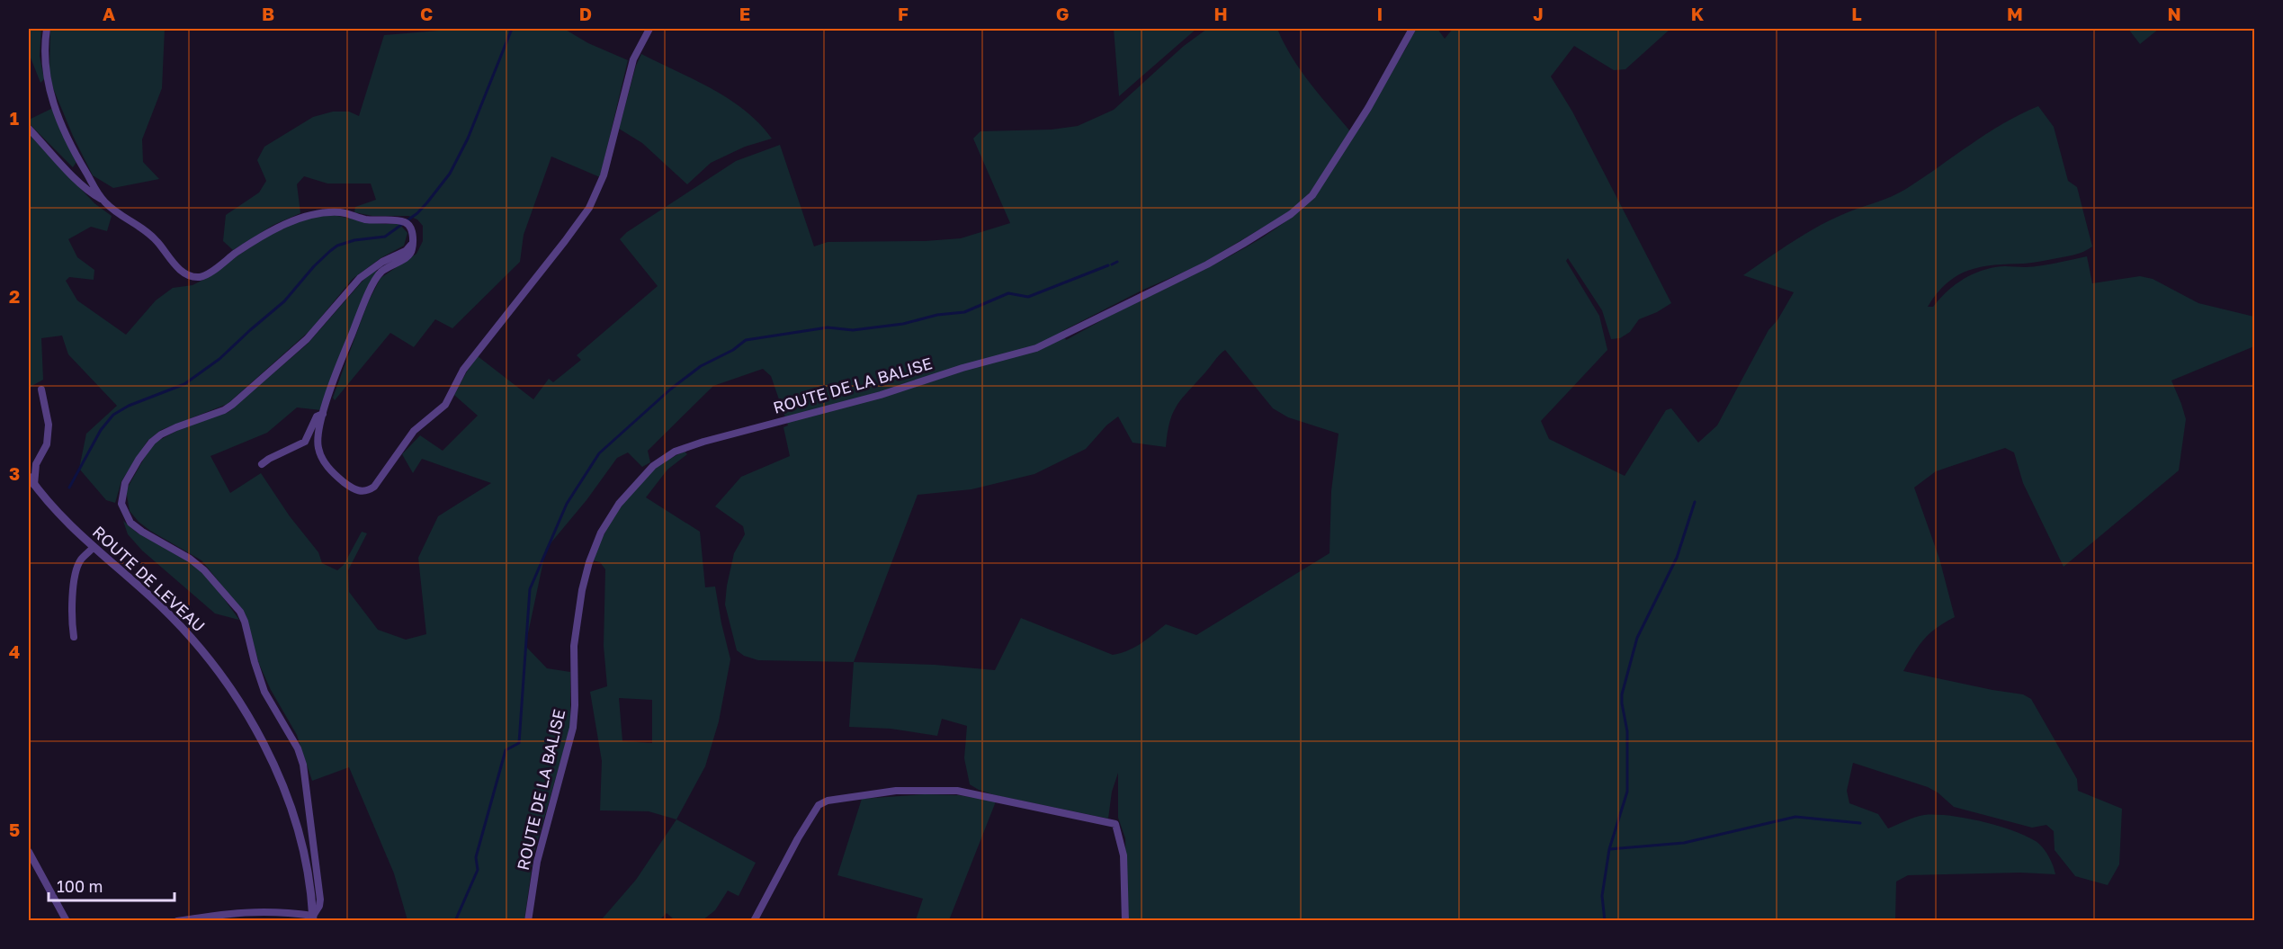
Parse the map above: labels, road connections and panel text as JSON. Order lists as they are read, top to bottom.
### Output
{
  "streets": {
    "street": ["ROUTE DE LA BALISE", "ROUTE DE LEVEAU"]
  },
  "scale_bar": "100 m",
  "grid": {
    "columns": [
      "A",
      "B",
      "C",
      "D",
      "E",
      "F",
      "G",
      "H",
      "I",
      "J",
      "K",
      "L",
      "M",
      "N"
    ],
    "rows": [
      "1",
      "2",
      "3",
      "4",
      "5"
    ]
  }
}
